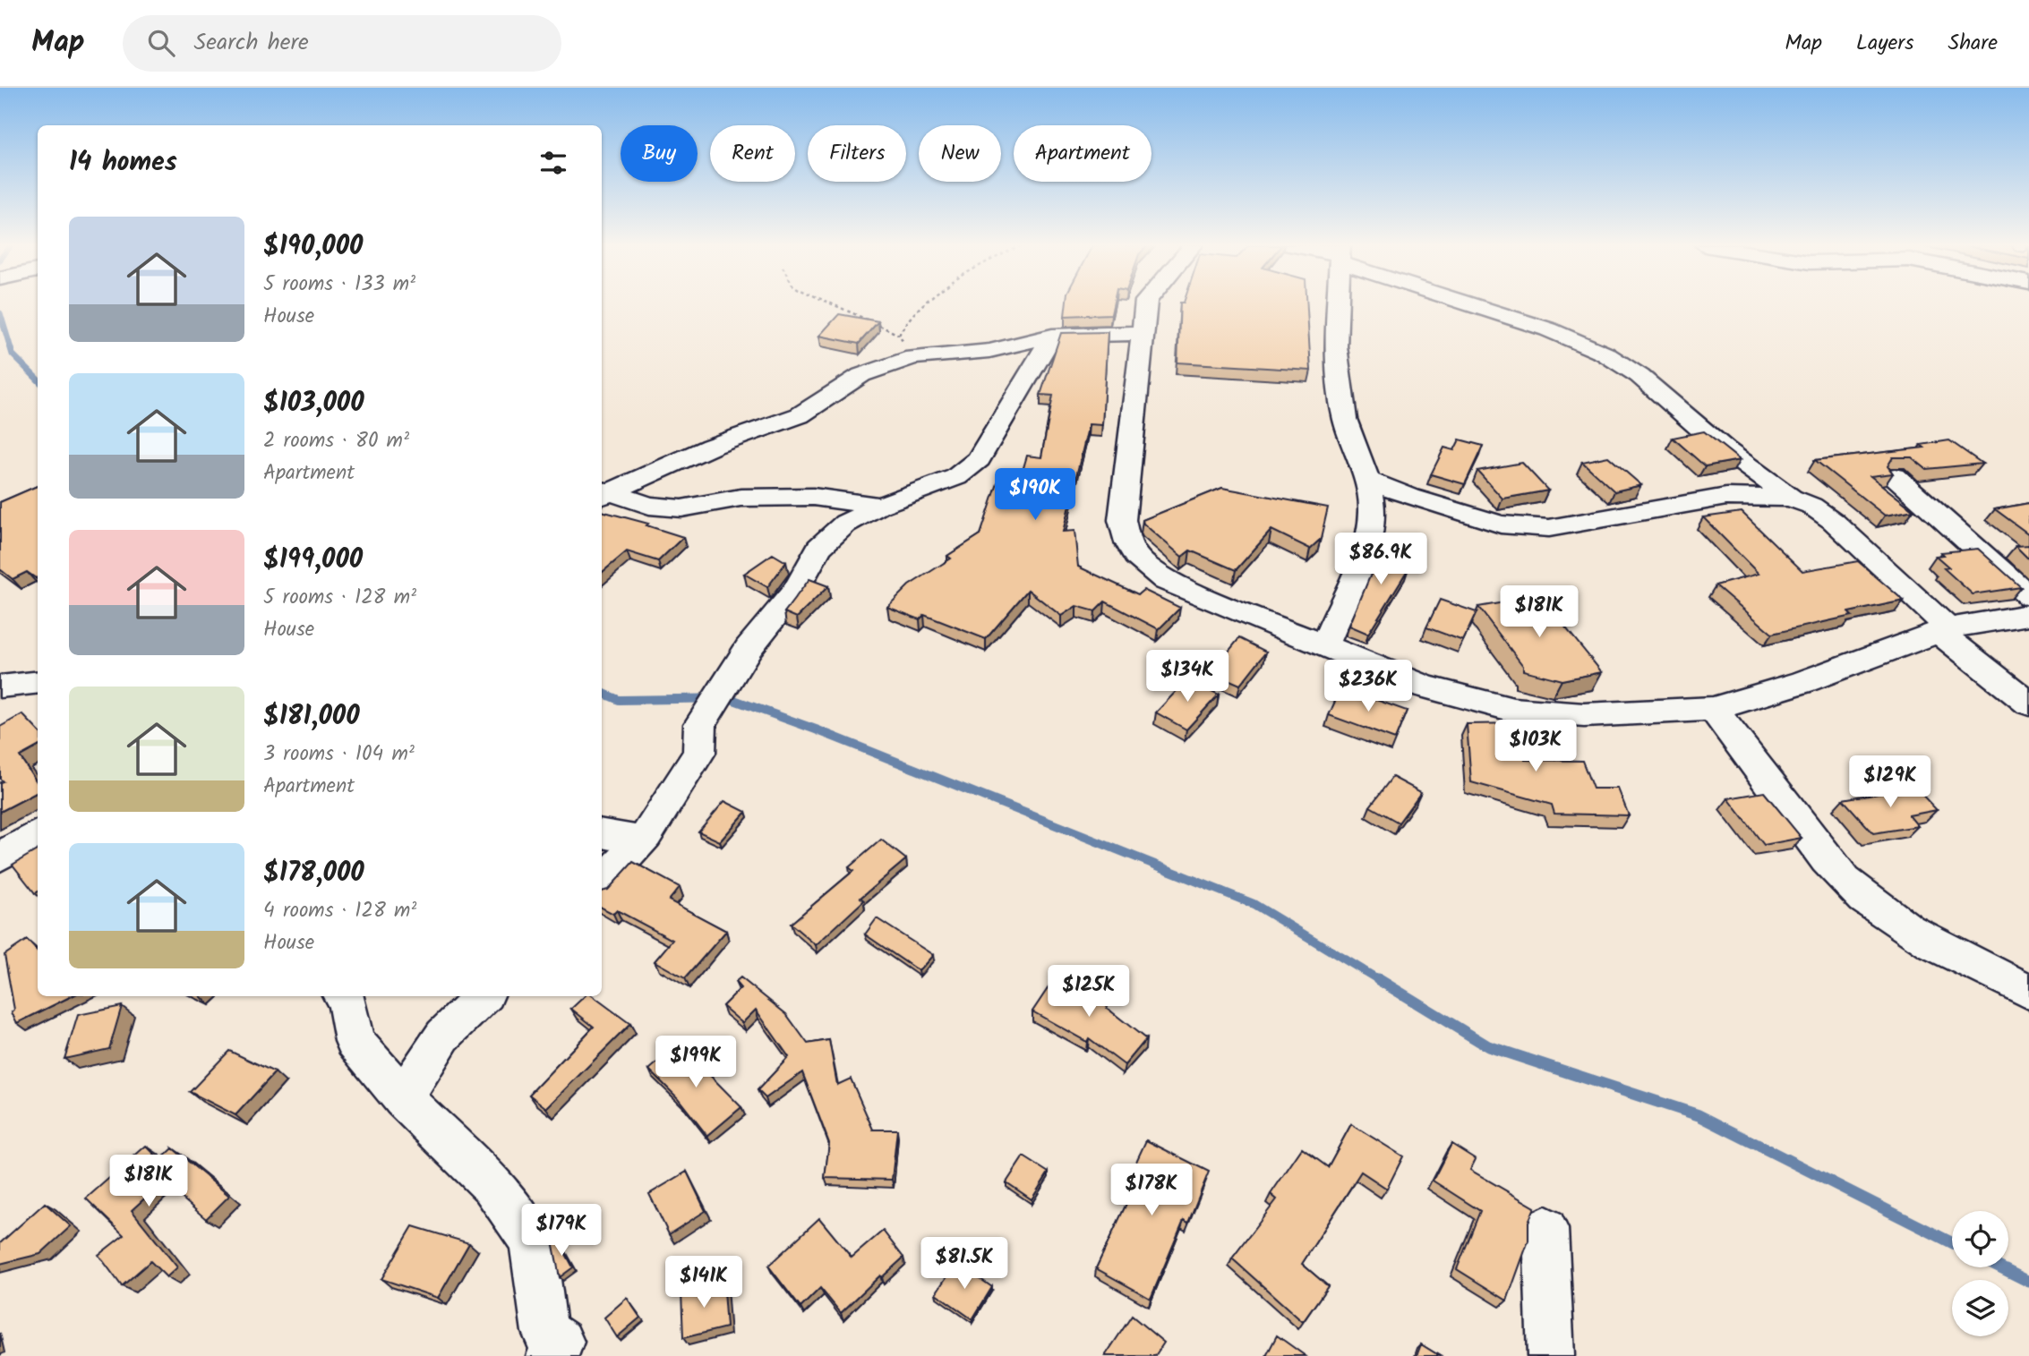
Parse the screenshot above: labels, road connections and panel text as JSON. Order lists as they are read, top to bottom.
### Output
{
  "page": {
    "header": "Map",
    "search": "Search here",
    "nav": ["Map", "Layers", "Share"],
    "chip": [
      "Buy",
      "Rent",
      "Filters",
      "New",
      "Apartment"
    ],
    "heading": "14 homes",
    "list": [
      {
        "name": "$190,000",
        "note": "5 rooms · 133 m² · House"
      },
      {
        "name": "$103,000",
        "note": "2 rooms · 80 m² · Apartment"
      },
      {
        "name": "$199,000",
        "note": "5 rooms · 128 m² · House"
      },
      {
        "name": "$181,000",
        "note": "3 rooms · 104 m² · Apartment"
      },
      {
        "name": "$178,000",
        "note": "4 rooms · 128 m² · House"
      }
    ],
    "price": [
      "$190K",
      "$86.9K",
      "$181K",
      "$134K",
      "$236K",
      "$103K",
      "$129K",
      "$125K",
      "$199K",
      "$181K",
      "$178K",
      "$179K",
      "$81.5K",
      "$141K"
    ]
  }
}
